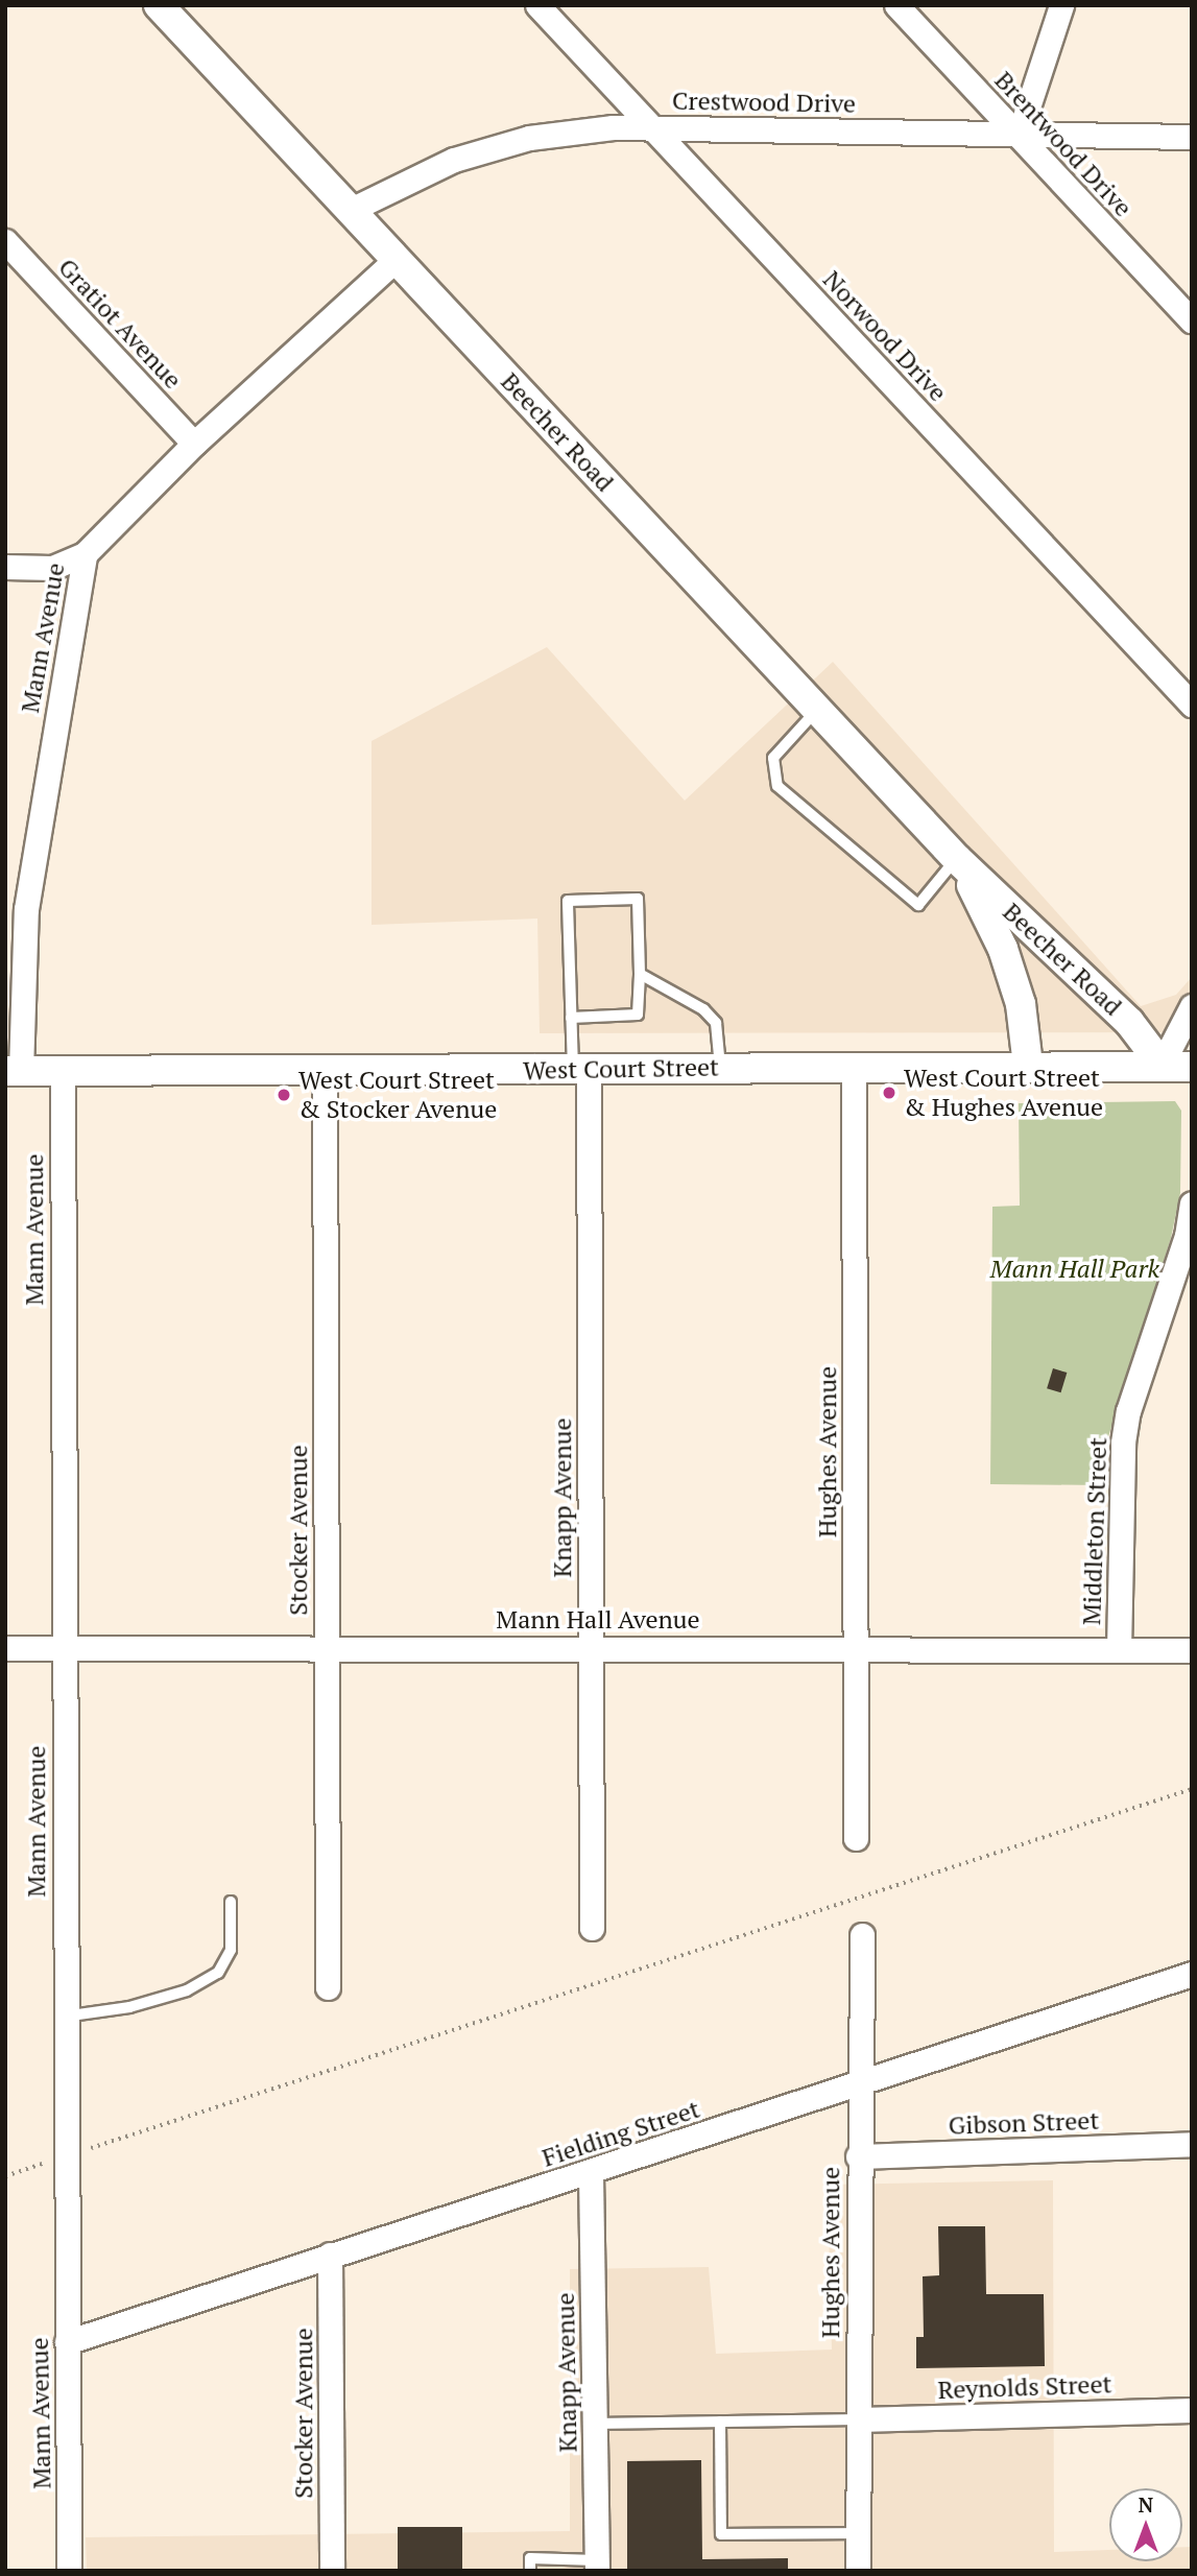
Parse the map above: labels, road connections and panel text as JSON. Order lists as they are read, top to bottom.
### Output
{
  "streets": {
    "street": [
      "Crestwood Drive",
      "Brentwood Drive",
      "Gratiot Avenue",
      "Norwood Drive",
      "Beecher Road",
      "Mann Avenue",
      "West Court Street",
      "Hughes Avenue",
      "Knapp Avenue",
      "Stocker Avenue",
      "Middleton Street",
      "Mann Hall Avenue",
      "Gibson Street",
      "Fielding Street",
      "Reynolds Street"
    ]
  },
  "crossings": [
    ["Crestwood Drive", "Brentwood Drive"],
    ["Crestwood Drive", "Norwood Drive"],
    ["Crestwood Drive", "Beecher Road"],
    ["Gratiot Avenue", "Mann Avenue"],
    ["Beecher Road", "Mann Avenue"],
    ["Beecher Road", "West Court Street"],
    ["Mann Avenue", "West Court Street"],
    ["Mann Avenue", "Mann Hall Avenue"],
    ["Mann Avenue", "Fielding Street"],
    ["West Court Street", "Hughes Avenue"],
    ["West Court Street", "Knapp Avenue"],
    ["West Court Street", "Stocker Avenue"],
    ["Hughes Avenue", "Mann Hall Avenue"],
    ["Hughes Avenue", "Gibson Street"],
    ["Hughes Avenue", "Fielding Street"],
    ["Hughes Avenue", "Reynolds Street"],
    ["Knapp Avenue", "Mann Hall Avenue"],
    ["Knapp Avenue", "Fielding Street"],
    ["Stocker Avenue", "Mann Hall Avenue"],
    ["Stocker Avenue", "Fielding Street"],
    ["Middleton Street", "Mann Hall Avenue"]
  ],
  "parks": ["Mann Hall Park"],
  "places": ["West Court Street & Hughes Avenue", "West Court Street & Stocker Avenue"],
  "north": "top"
}
